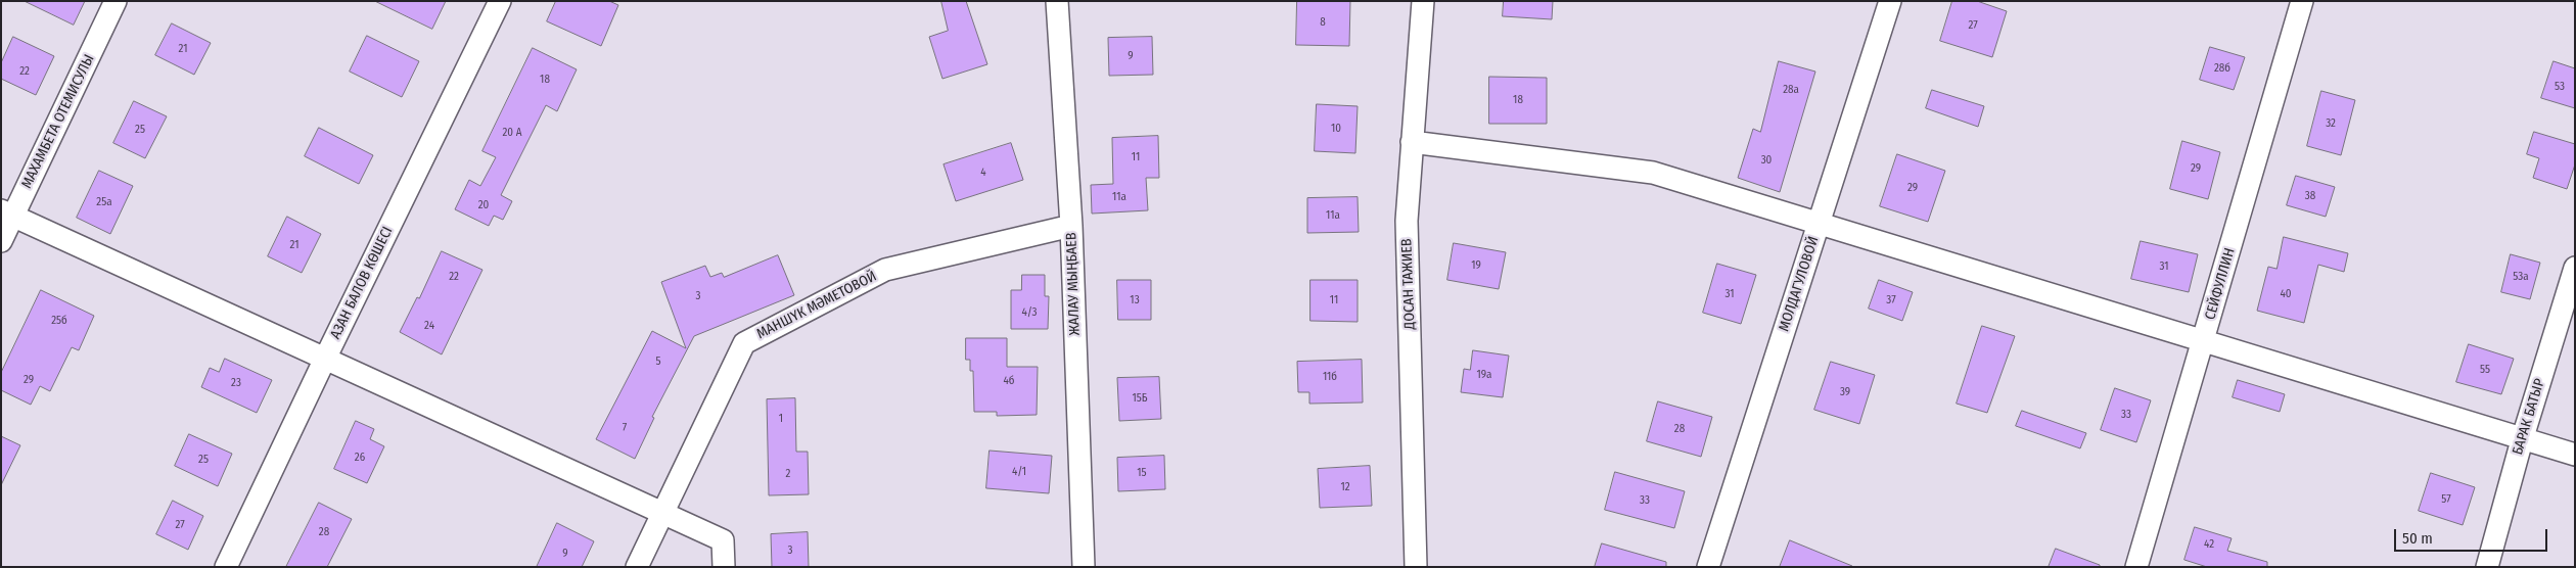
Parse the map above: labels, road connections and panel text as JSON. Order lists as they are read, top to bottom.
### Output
{
  "streets": {
    "street": [
      "МАХАМБЕТА ОТЕМИСУЛЫ",
      "АЗАН БАЛОВ КӨШЕСІ",
      "ЖАЛАУ МЫҢБАЕВ",
      "ДОСАН ТАЖИЕВ",
      "МОЛДАГУЛОВОЙ",
      "СЕЙФУЛЛИН",
      "МАНШҮК МӘМЕТОВОЙ",
      "БАРАК БАТЫР"
    ]
  },
  "crossings": [
    ["ЖАЛАУ МЫҢБАЕВ", "МАНШҮК МӘМЕТОВОЙ"]
  ],
  "house_numbers": [
    "8",
    "27",
    "21",
    "9",
    "28б",
    "22",
    "18",
    "53",
    "28а",
    "18",
    "32",
    "10",
    "25",
    "20 А",
    "11",
    "30",
    "29",
    "4",
    "29",
    "38",
    "11а",
    "25а",
    "20",
    "11а",
    "21",
    "19",
    "31",
    "22",
    "53а",
    "31",
    "40",
    "3",
    "13",
    "11",
    "37",
    "4/3",
    "25б",
    "24",
    "5",
    "55",
    "19а",
    "11б",
    "29",
    "4б",
    "23",
    "39",
    "15Б",
    "33",
    "1",
    "7",
    "28",
    "26",
    "25",
    "4/1",
    "15",
    "2",
    "12",
    "57",
    "33",
    "27",
    "28",
    "42",
    "3",
    "9"
  ],
  "scale_bar": "50 m"
}
